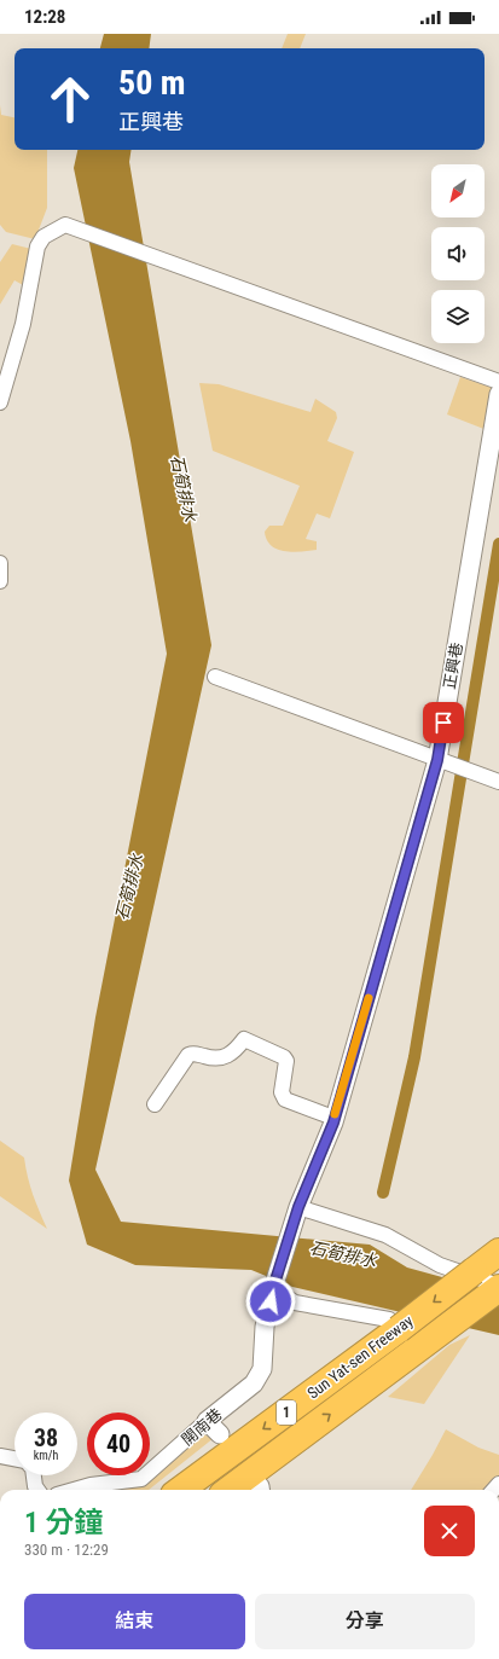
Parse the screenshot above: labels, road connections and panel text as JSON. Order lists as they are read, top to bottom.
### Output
{
  "streets": {
    "highway": ["Sun Yat-sen Freeway", "1"],
    "street": ["正興巷", "開南巷"]
  },
  "crossings": [
    ["正興巷", "開南巷"]
  ],
  "water": ["石筍排水"],
  "north": "bottom left",
  "page": {
    "status": "12:28",
    "turn": ["50 m", "正興巷"],
    "speed": "38 km/h",
    "limit": "40",
    "heading": ["1 分鐘", "330 m · 12:29"],
    "buttons": ["結束", "分享"]
  }
}
